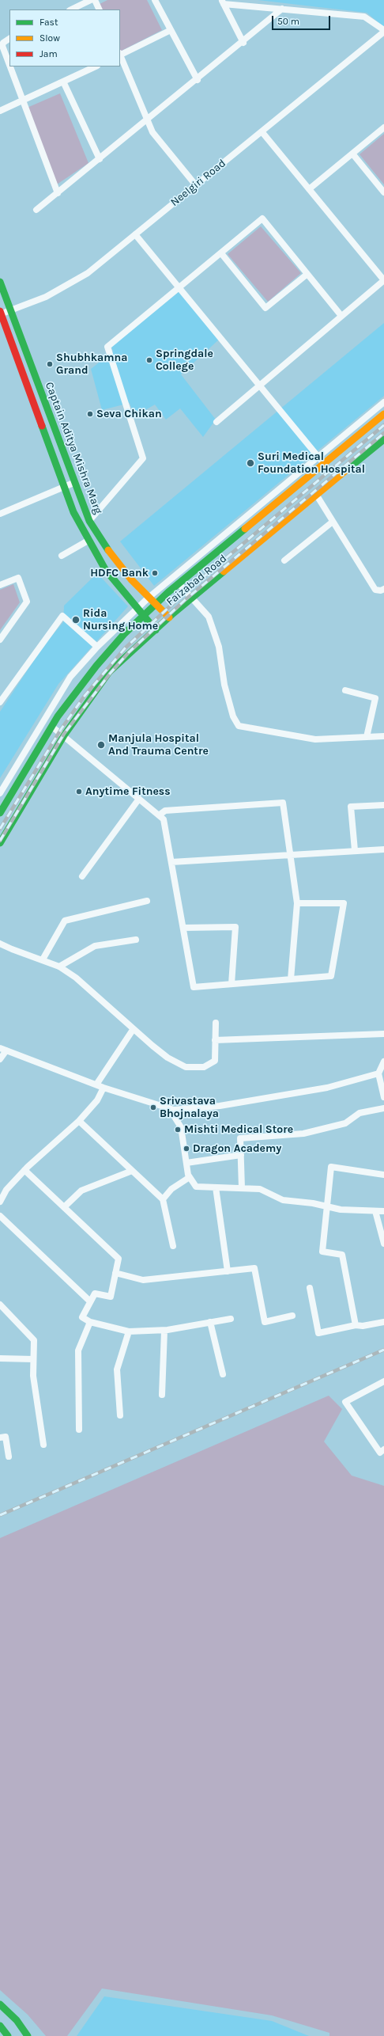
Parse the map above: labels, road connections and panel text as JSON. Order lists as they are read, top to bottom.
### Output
{
  "streets": {
    "main road": ["Captain Aditya Mishra Marg", "Faizabad Road"],
    "street": ["Neelgiri Road"]
  },
  "crossings": [
    ["Neelgiri Road", "Captain Aditya Mishra Marg"],
    ["Captain Aditya Mishra Marg", "Faizabad Road"]
  ],
  "places": [
    "Springdale College",
    "Shubhkamna Grand",
    "Seva Chikan",
    "Suri Medical Foundation Hospital",
    "HDFC Bank",
    "Rida Nursing Home",
    "Manjula Hospital And Trauma Centre",
    "Anytime Fitness",
    "Srivastava Bhojnalaya",
    "Mishti Medical Store",
    "Dragon Academy"
  ],
  "legend": ["Fast", "Slow", "Jam"],
  "scale_bar": "50 m"
}
